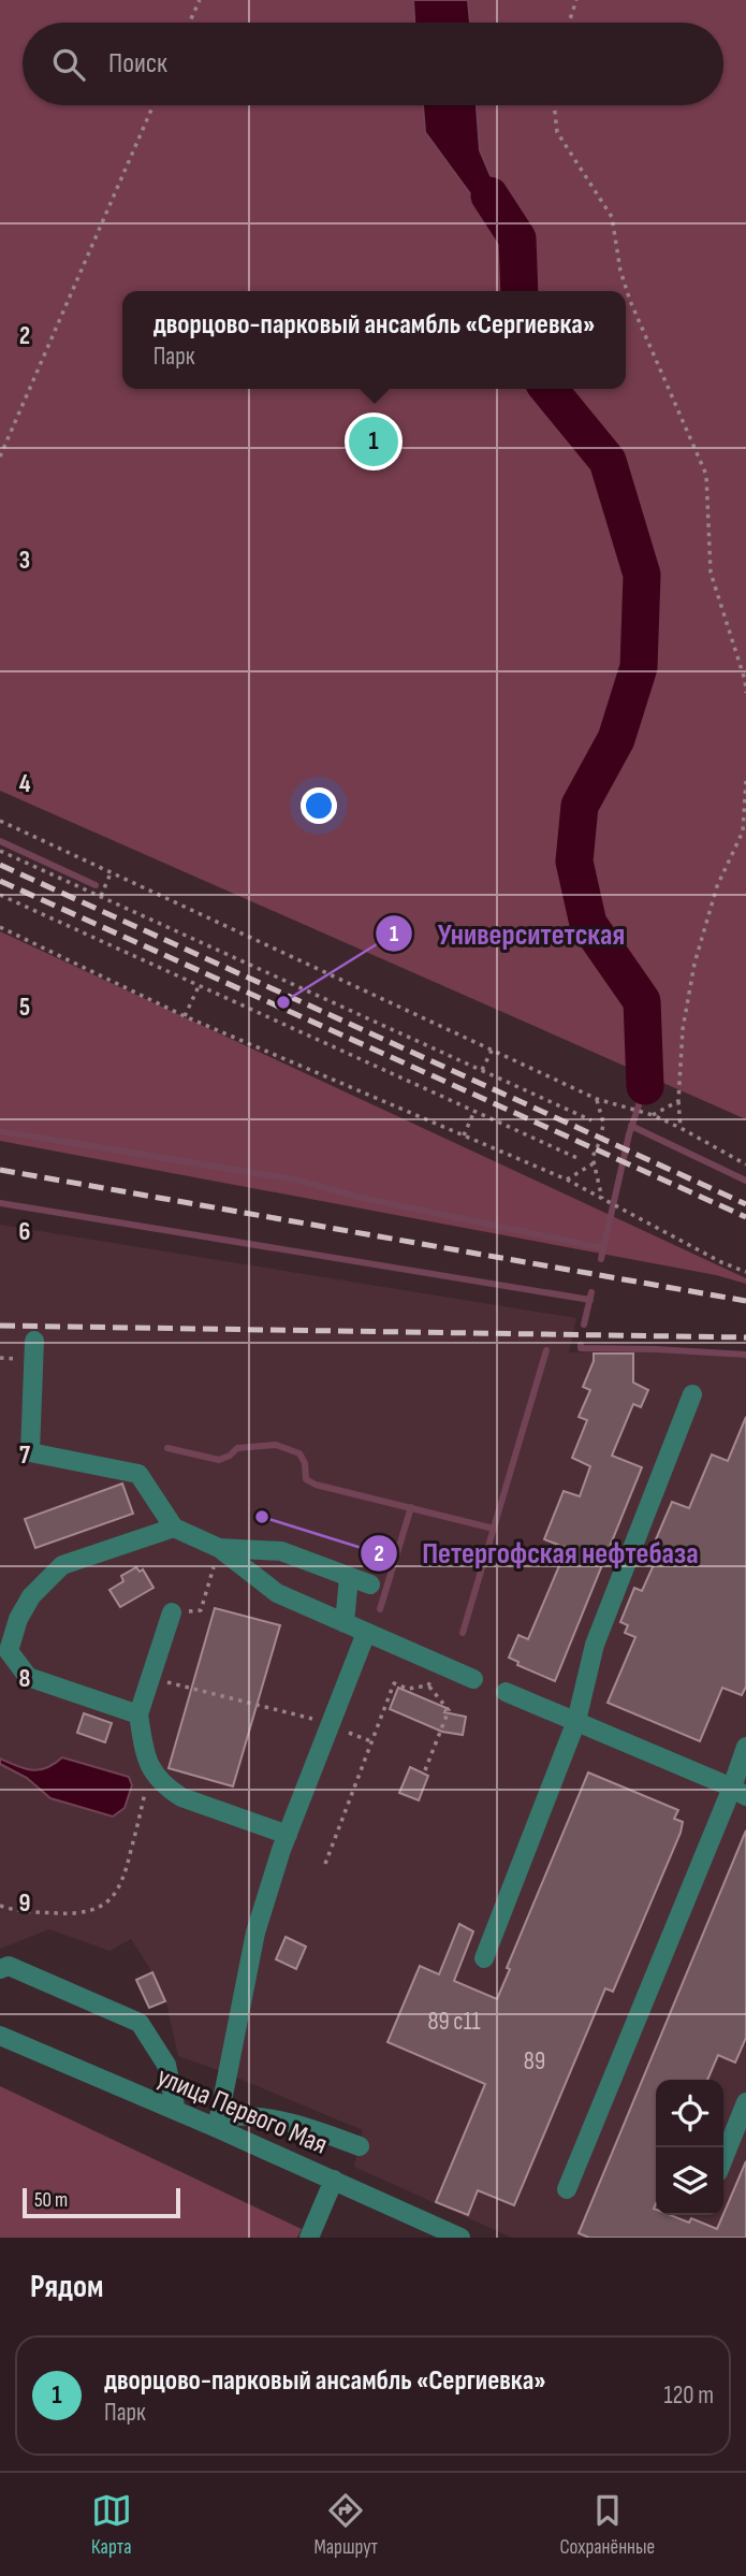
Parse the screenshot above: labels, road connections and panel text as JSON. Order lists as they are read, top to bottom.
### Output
{
  "streets": {
    "street": ["улица Первого Мая"]
  },
  "places": ["Университетская", "Петергофская нефтебаза"],
  "house_numbers": ["89 с11", "89"],
  "scale_bar": "50 m",
  "page": {
    "search": "Поиск",
    "popup": ["дворцово-парковый ансамбль «Сергиевка»", "Парк"],
    "pins": "1",
    "scale": "50 m",
    "heading": "Рядом",
    "list": [
      {
        "mark": "1",
        "name": "дворцово-парковый ансамбль «Сергиевка»",
        "note": "Парк",
        "value": "120 m"
      }
    ],
    "nav": ["Карта", "Маршрут", "Сохранённые"]
  },
  "grid": {
    "rows": [
      "2",
      "3",
      "4",
      "5",
      "6",
      "7",
      "8",
      "9"
    ]
  }
}
